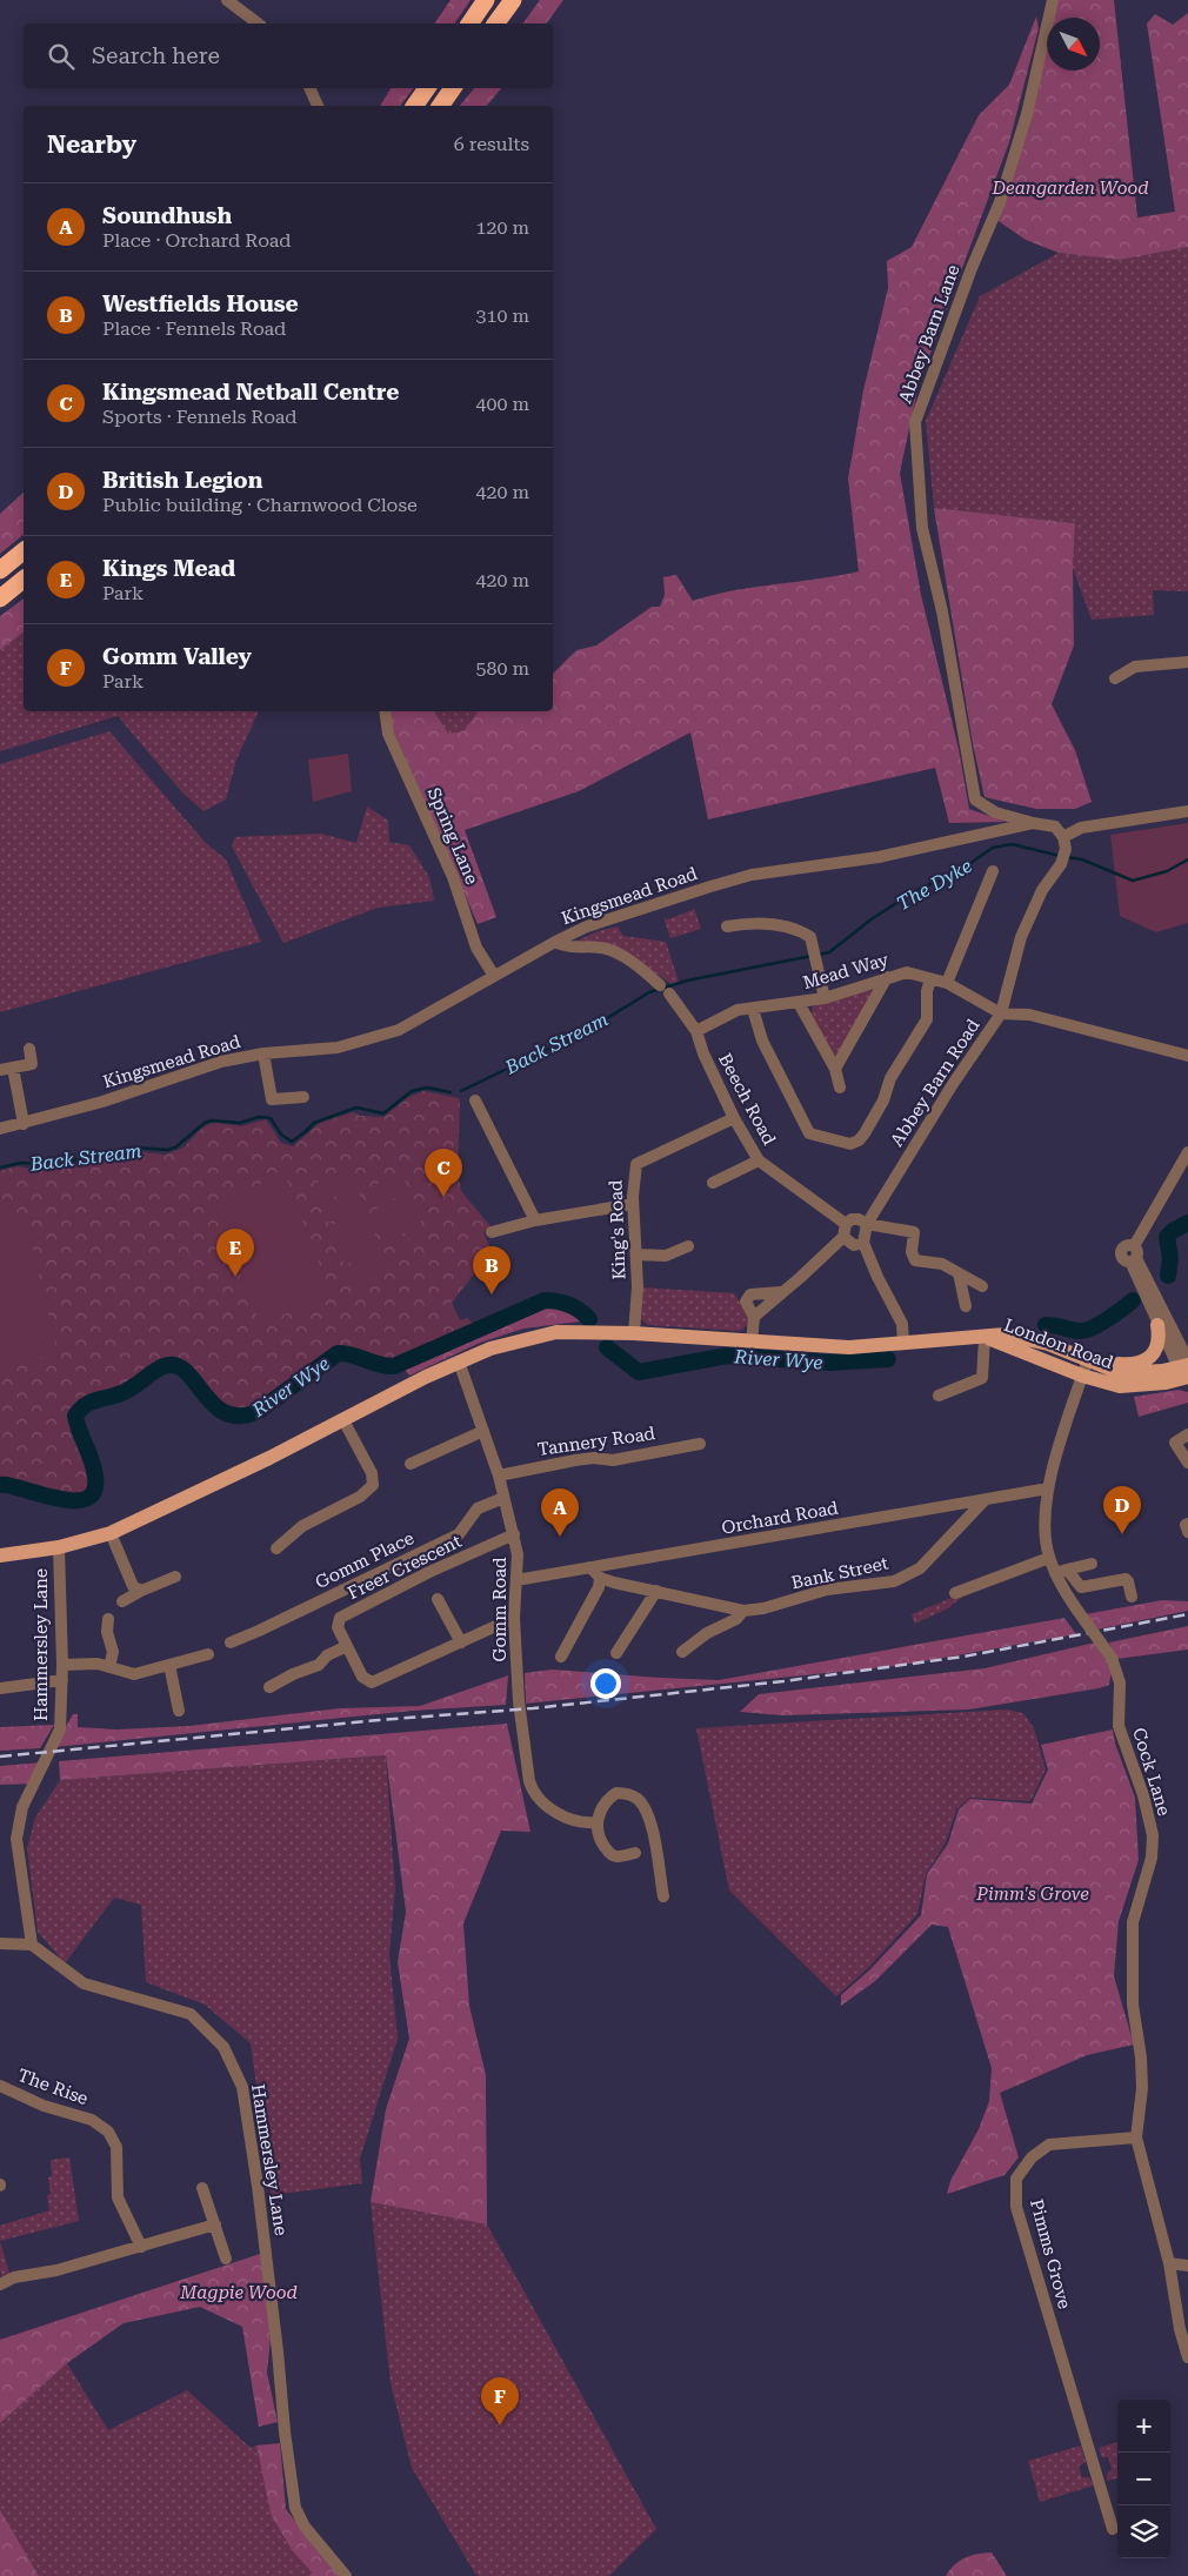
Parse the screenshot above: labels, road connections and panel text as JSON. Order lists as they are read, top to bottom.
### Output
{
  "streets": {
    "main road": ["London Road"],
    "street": [
      "Abbey Barn Lane",
      "Spring Lane",
      "Kingsmead Road",
      "Mead Way",
      "Abbey Barn Road",
      "Beech Road",
      "King's Road",
      "Tannery Road",
      "Orchard Road",
      "Gomm Place",
      "Freer Crescent",
      "Bank Street",
      "Gomm Road",
      "Hammersley Lane",
      "Cock Lane",
      "The Rise",
      "Pimms Grove"
    ]
  },
  "crossings": [
    ["Abbey Barn Lane", "Kingsmead Road"],
    ["Spring Lane", "Kingsmead Road"],
    ["Mead Way", "Abbey Barn Road"],
    ["Mead Way", "Beech Road"],
    ["Abbey Barn Road", "Beech Road"],
    ["Beech Road", "King's Road"],
    ["London Road", "Cock Lane"],
    ["Tannery Road", "Gomm Road"],
    ["Orchard Road", "Bank Street"],
    ["Orchard Road", "Gomm Road"],
    ["Orchard Road", "Cock Lane"],
    ["Gomm Place", "Gomm Road"],
    ["Freer Crescent", "Gomm Road"],
    ["Cock Lane", "Pimms Grove"]
  ],
  "water": ["The Dyke", "Back Stream", "River Wye"],
  "parks": ["Deangarden Wood", "Pimm's Grove", "Magpie Wood"],
  "north": "bottom right",
  "page": {
    "search": "Search here",
    "heading": ["Nearby", "6 results"],
    "list": [
      {
        "mark": "A",
        "name": "Soundhush",
        "note": "Place · Orchard Road",
        "value": "120 m"
      },
      {
        "mark": "B",
        "name": "Westfields House",
        "note": "Place · Fennels Road",
        "value": "310 m"
      },
      {
        "mark": "C",
        "name": "Kingsmead Netball Centre",
        "note": "Sports · Fennels Road",
        "value": "400 m"
      },
      {
        "mark": "D",
        "name": "British Legion",
        "note": "Public building · Charnwood Close",
        "value": "420 m"
      },
      {
        "mark": "E",
        "name": "Kings Mead",
        "note": "Park",
        "value": "420 m"
      },
      {
        "mark": "F",
        "name": "Gomm Valley",
        "note": "Park",
        "value": "580 m"
      }
    ],
    "pins": [
      "C",
      "E",
      "B",
      "D",
      "A",
      "F"
    ],
    "map_buttons": ["+", "−"]
  }
}
